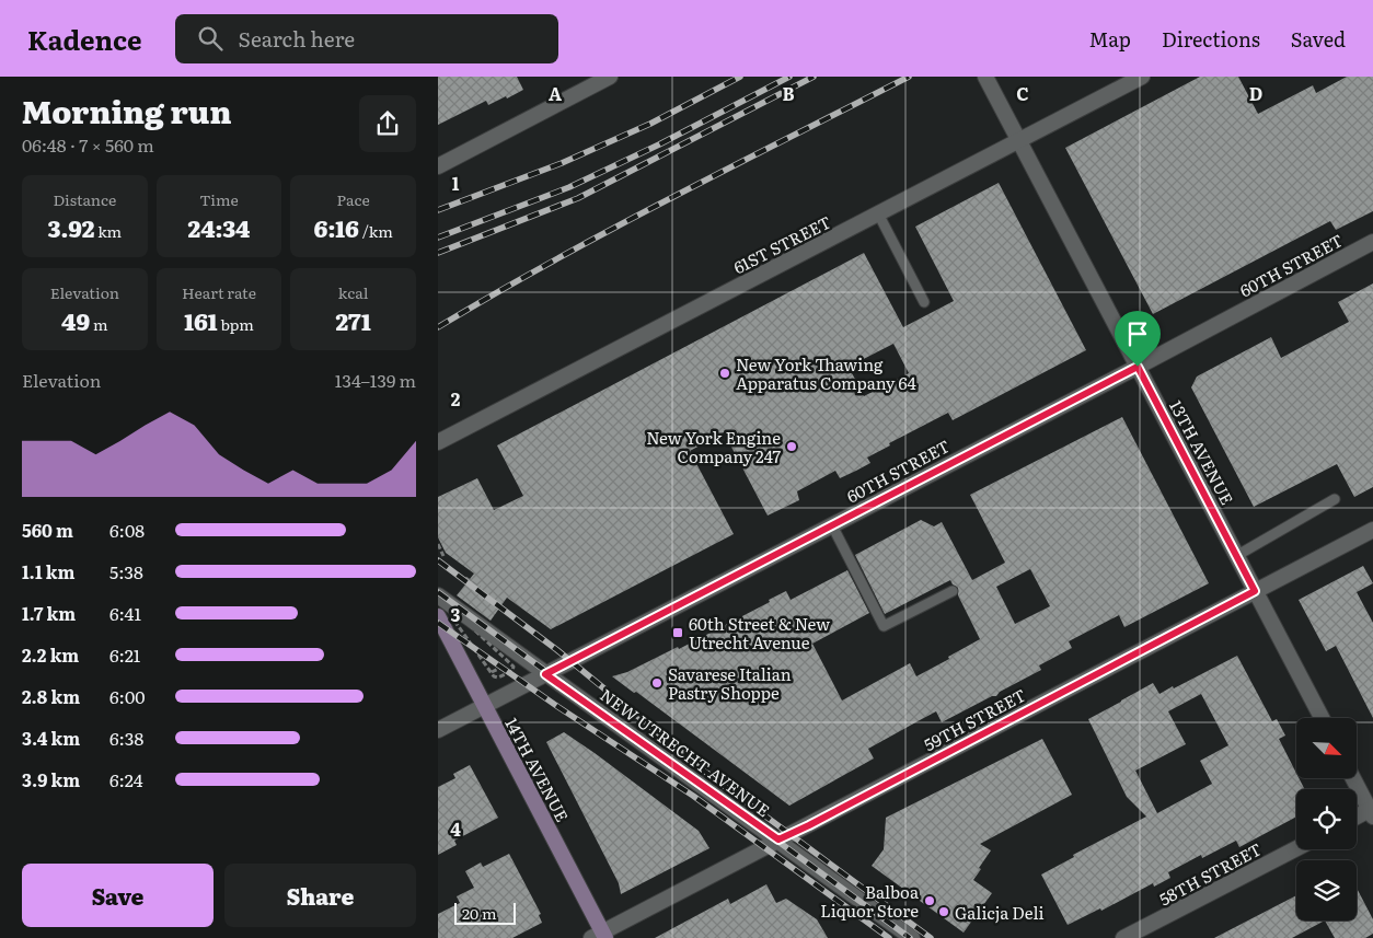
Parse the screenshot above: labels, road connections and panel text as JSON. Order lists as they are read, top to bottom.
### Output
{
  "streets": {
    "main road": ["14TH AVENUE"],
    "street": [
      "61ST STREET",
      "60TH STREET",
      "13TH AVENUE",
      "59TH STREET",
      "NEW UTRECHT AVENUE",
      "58TH STREET"
    ]
  },
  "crossings": [
    ["61ST STREET", "13TH AVENUE"],
    ["60TH STREET", "13TH AVENUE"],
    ["60TH STREET", "NEW UTRECHT AVENUE"],
    ["60TH STREET", "14TH AVENUE"],
    ["13TH AVENUE", "59TH STREET"],
    ["59TH STREET", "NEW UTRECHT AVENUE"],
    ["59TH STREET", "14TH AVENUE"]
  ],
  "places": {
    "other": [
      "New York Thawing Apparatus Company 64",
      "New York Engine Company 247",
      "Savarese Italian Pastry Shoppe",
      "Balboa Liquor Store",
      "Galicja Deli"
    ],
    "transit": ["60th Street & New Utrecht Avenue"]
  },
  "scale_bar": "20 m",
  "north": "bottom right",
  "page": {
    "header": "Kadence",
    "search": "Search here",
    "nav": ["Map", "Directions", "Saved"],
    "heading": ["Morning run", "06:48 · 7 × 560 m"],
    "stats": [
      ["Distance", "3.92 km"],
      ["Time", "24:34"],
      ["Pace", "6:16 /km"],
      ["Elevation", "49 m"],
      ["Heart rate", "161 bpm"],
      ["kcal", "271"]
    ],
    "chart": ["Elevation", "134–139 m"],
    "list": [
      {
        "name": "560 m",
        "note": "6:08"
      },
      {
        "name": "1.1 km",
        "note": "5:38"
      },
      {
        "name": "1.7 km",
        "note": "6:41"
      },
      {
        "name": "2.2 km",
        "note": "6:21"
      },
      {
        "name": "2.8 km",
        "note": "6:00"
      },
      {
        "name": "3.4 km",
        "note": "6:38"
      },
      {
        "name": "3.9 km",
        "note": "6:24"
      }
    ],
    "buttons": ["Save", "Share"],
    "scale": "20 m"
  },
  "grid": {
    "columns": [
      "A",
      "B",
      "C",
      "D"
    ],
    "rows": [
      "1",
      "2",
      "3",
      "4"
    ]
  }
}
